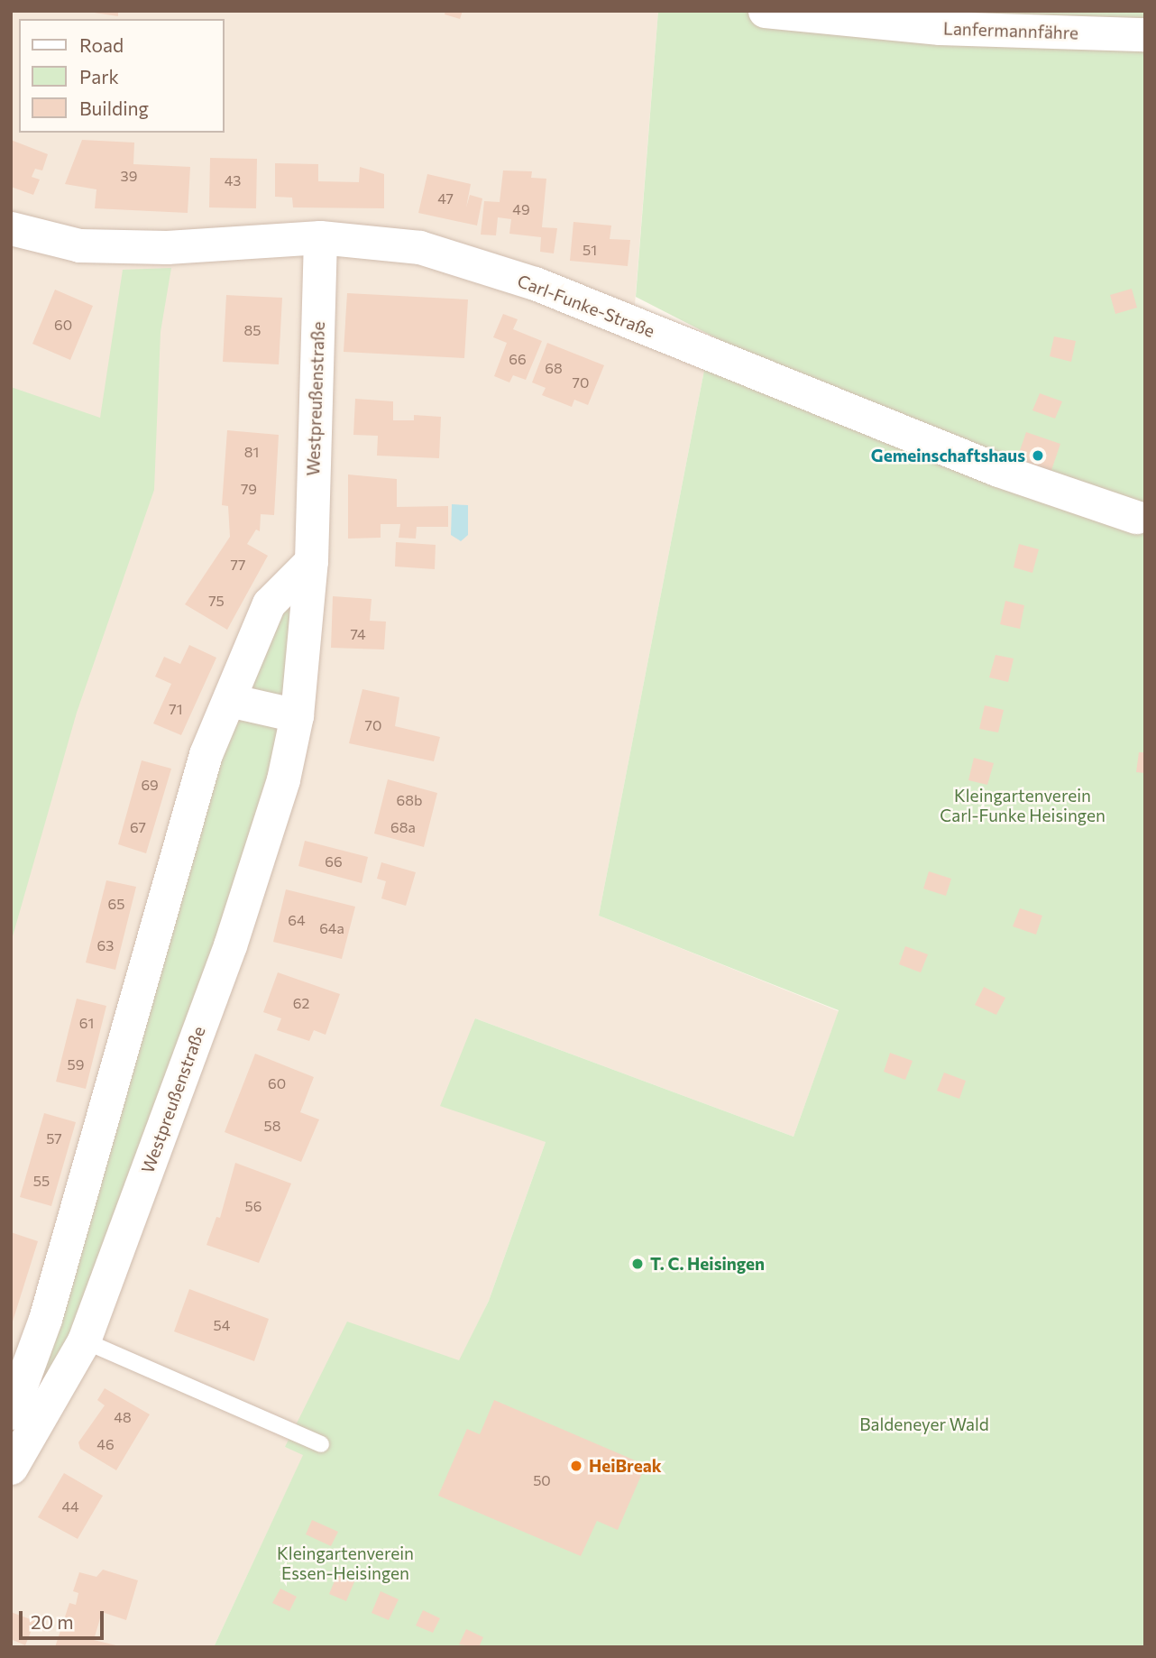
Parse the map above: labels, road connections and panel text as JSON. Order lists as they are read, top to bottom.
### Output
{
  "streets": {
    "street": ["Lanfermannfähre", "Carl-Funke-Straße", "Westpreußenstraße"]
  },
  "crossings": [
    ["Carl-Funke-Straße", "Westpreußenstraße"]
  ],
  "parks": ["Kleingartenverein Carl-Funke Heisingen", "Baldeneyer Wald", "Kleingartenverein Essen-Heisingen"],
  "places": ["Gemeinschaftshaus", "T. C. Heisingen", "HeiBreak"],
  "house_numbers": [
    "39",
    "43",
    "47",
    "49",
    "51",
    "60",
    "85",
    "66",
    "68",
    "70",
    "81",
    "79",
    "77",
    "75",
    "74",
    "71",
    "70",
    "69",
    "68b",
    "67",
    "68a",
    "66",
    "65",
    "64",
    "64a",
    "63",
    "62",
    "61",
    "59",
    "60",
    "58",
    "57",
    "55",
    "56",
    "54",
    "48",
    "46",
    "50",
    "44"
  ],
  "legend": ["Road", "Park", "Building"],
  "scale_bar": "20 m"
}
